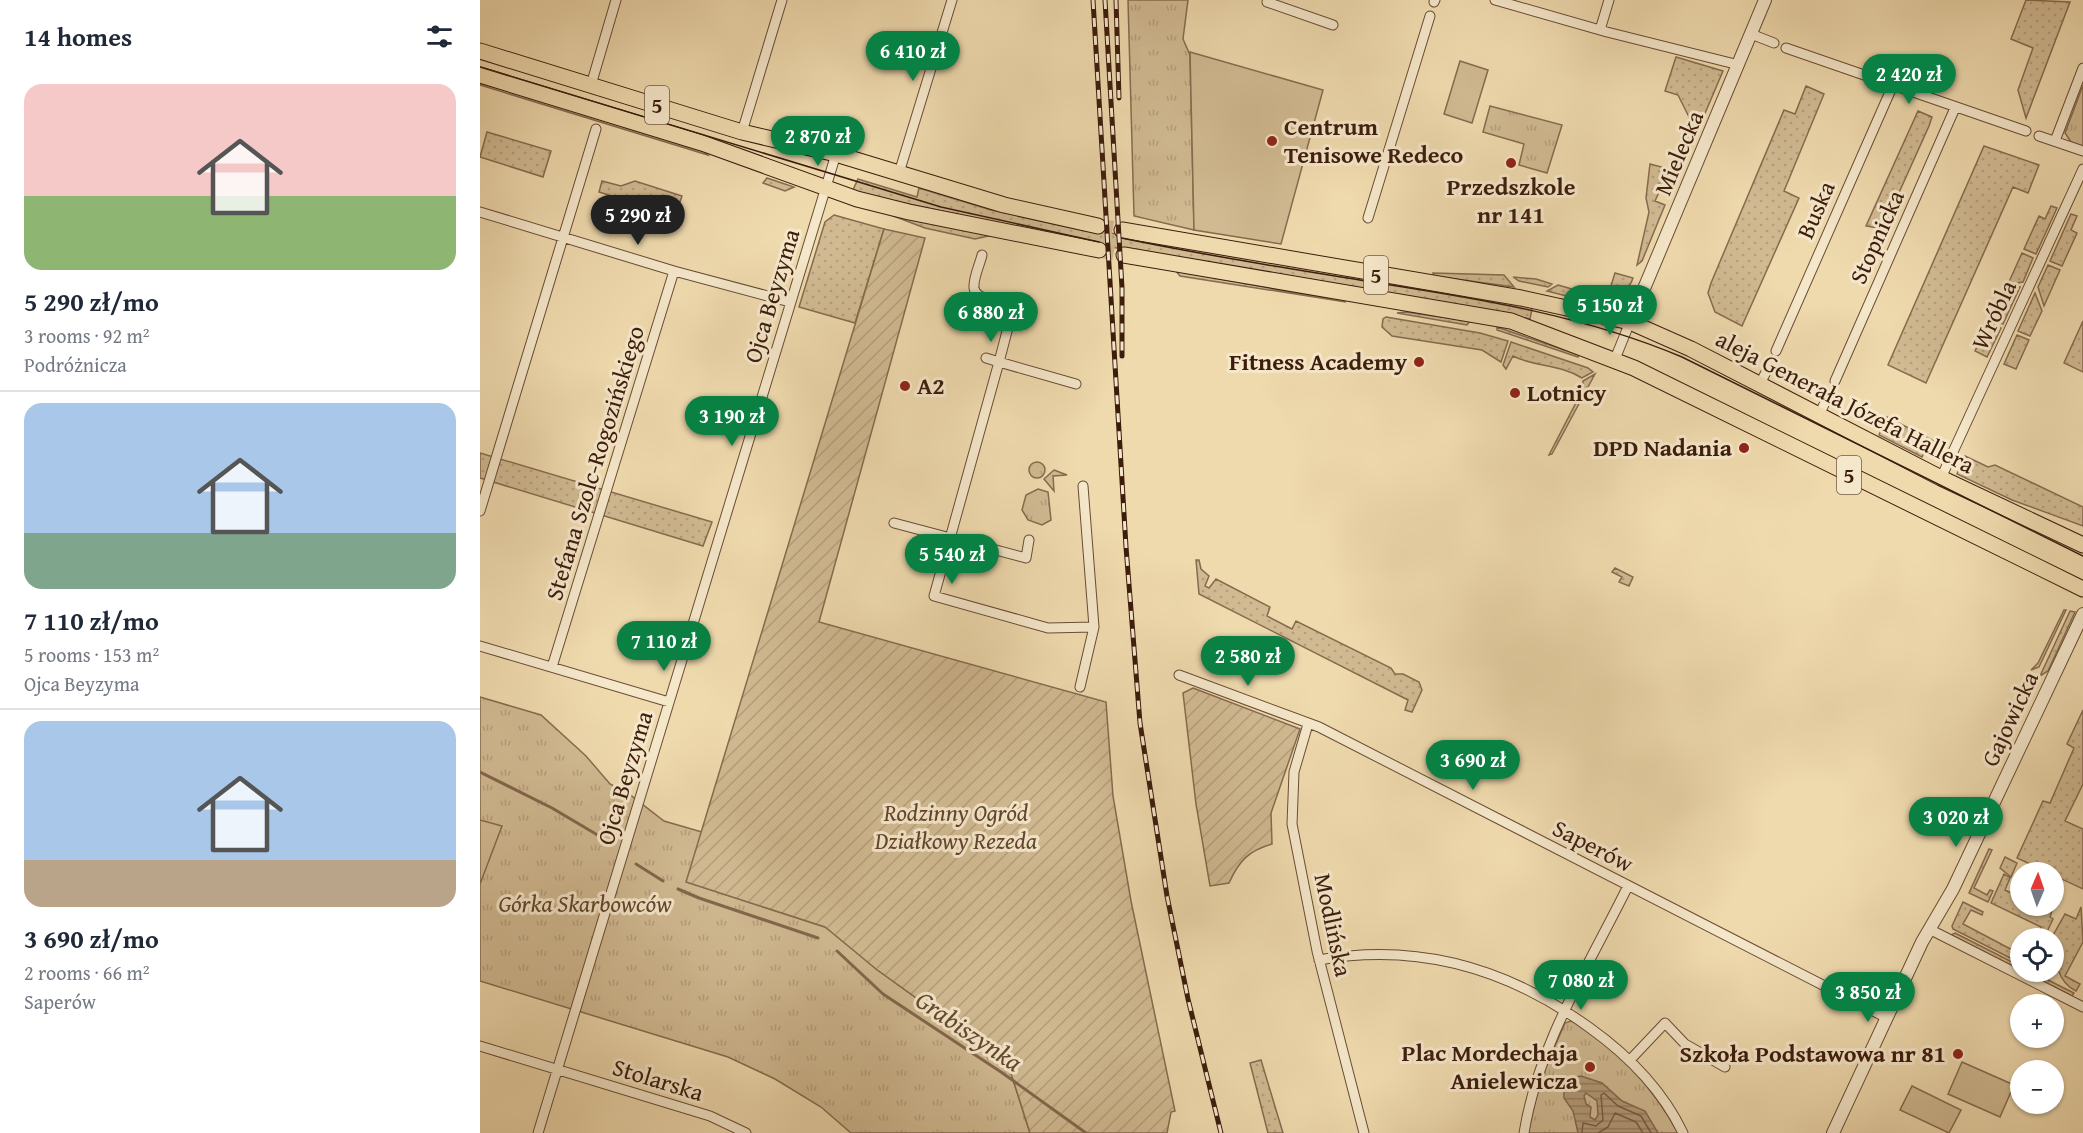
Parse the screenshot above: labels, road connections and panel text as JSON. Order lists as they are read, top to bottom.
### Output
{
  "streets": {
    "main road": ["5", "aleja Generała Józefa Hallera"],
    "street": [
      "Mielecka",
      "Buska",
      "Stopnicka",
      "Ojca Beyzyma",
      "Wróbla",
      "Stefana Szolc-Rogozińskiego",
      "Gajowicka",
      "Saperów",
      "Modlińska",
      "Stolarska"
    ]
  },
  "crossings": [
    ["5", "Ojca Beyzyma"],
    ["Mielecka", "aleja Generała Józefa Hallera"],
    ["Ojca Beyzyma", "Stolarska"],
    ["Wróbla", "aleja Generała Józefa Hallera"],
    ["Gajowicka", "Saperów"],
    ["Saperów", "Modlińska"]
  ],
  "water": ["Grabiszynka"],
  "parks": ["Rodzinny Ogród Działkowy Rezeda", "Górka Skarbowców"],
  "places": [
    "Centrum Tenisowe Redeco",
    "Przedszkole nr 141",
    "Fitness Academy",
    "A2",
    "Lotnicy",
    "DPD Nadania",
    "Szkoła Podstawowa nr 81",
    "Plac Mordechaja Anielewicza"
  ],
  "north": "top",
  "page": {
    "heading": "14 homes",
    "price": [
      "6 410 zł",
      "2 420 zł",
      "2 870 zł",
      "5 290 zł",
      "5 150 zł",
      "6 880 zł",
      "3 190 zł",
      "5 540 zł",
      "7 110 zł",
      "2 580 zł",
      "3 690 zł",
      "3 020 zł",
      "7 080 zł",
      "3 850 zł"
    ],
    "list": [
      {
        "name": "5 290 zł/mo",
        "note": "3 rooms · 92 m² · Podróżnicza"
      },
      {
        "name": "7 110 zł/mo",
        "note": "5 rooms · 153 m² · Ojca Beyzyma"
      },
      {
        "name": "3 690 zł/mo",
        "note": "2 rooms · 66 m² · Saperów"
      }
    ],
    "map_buttons": ["+", "−"]
  }
}
